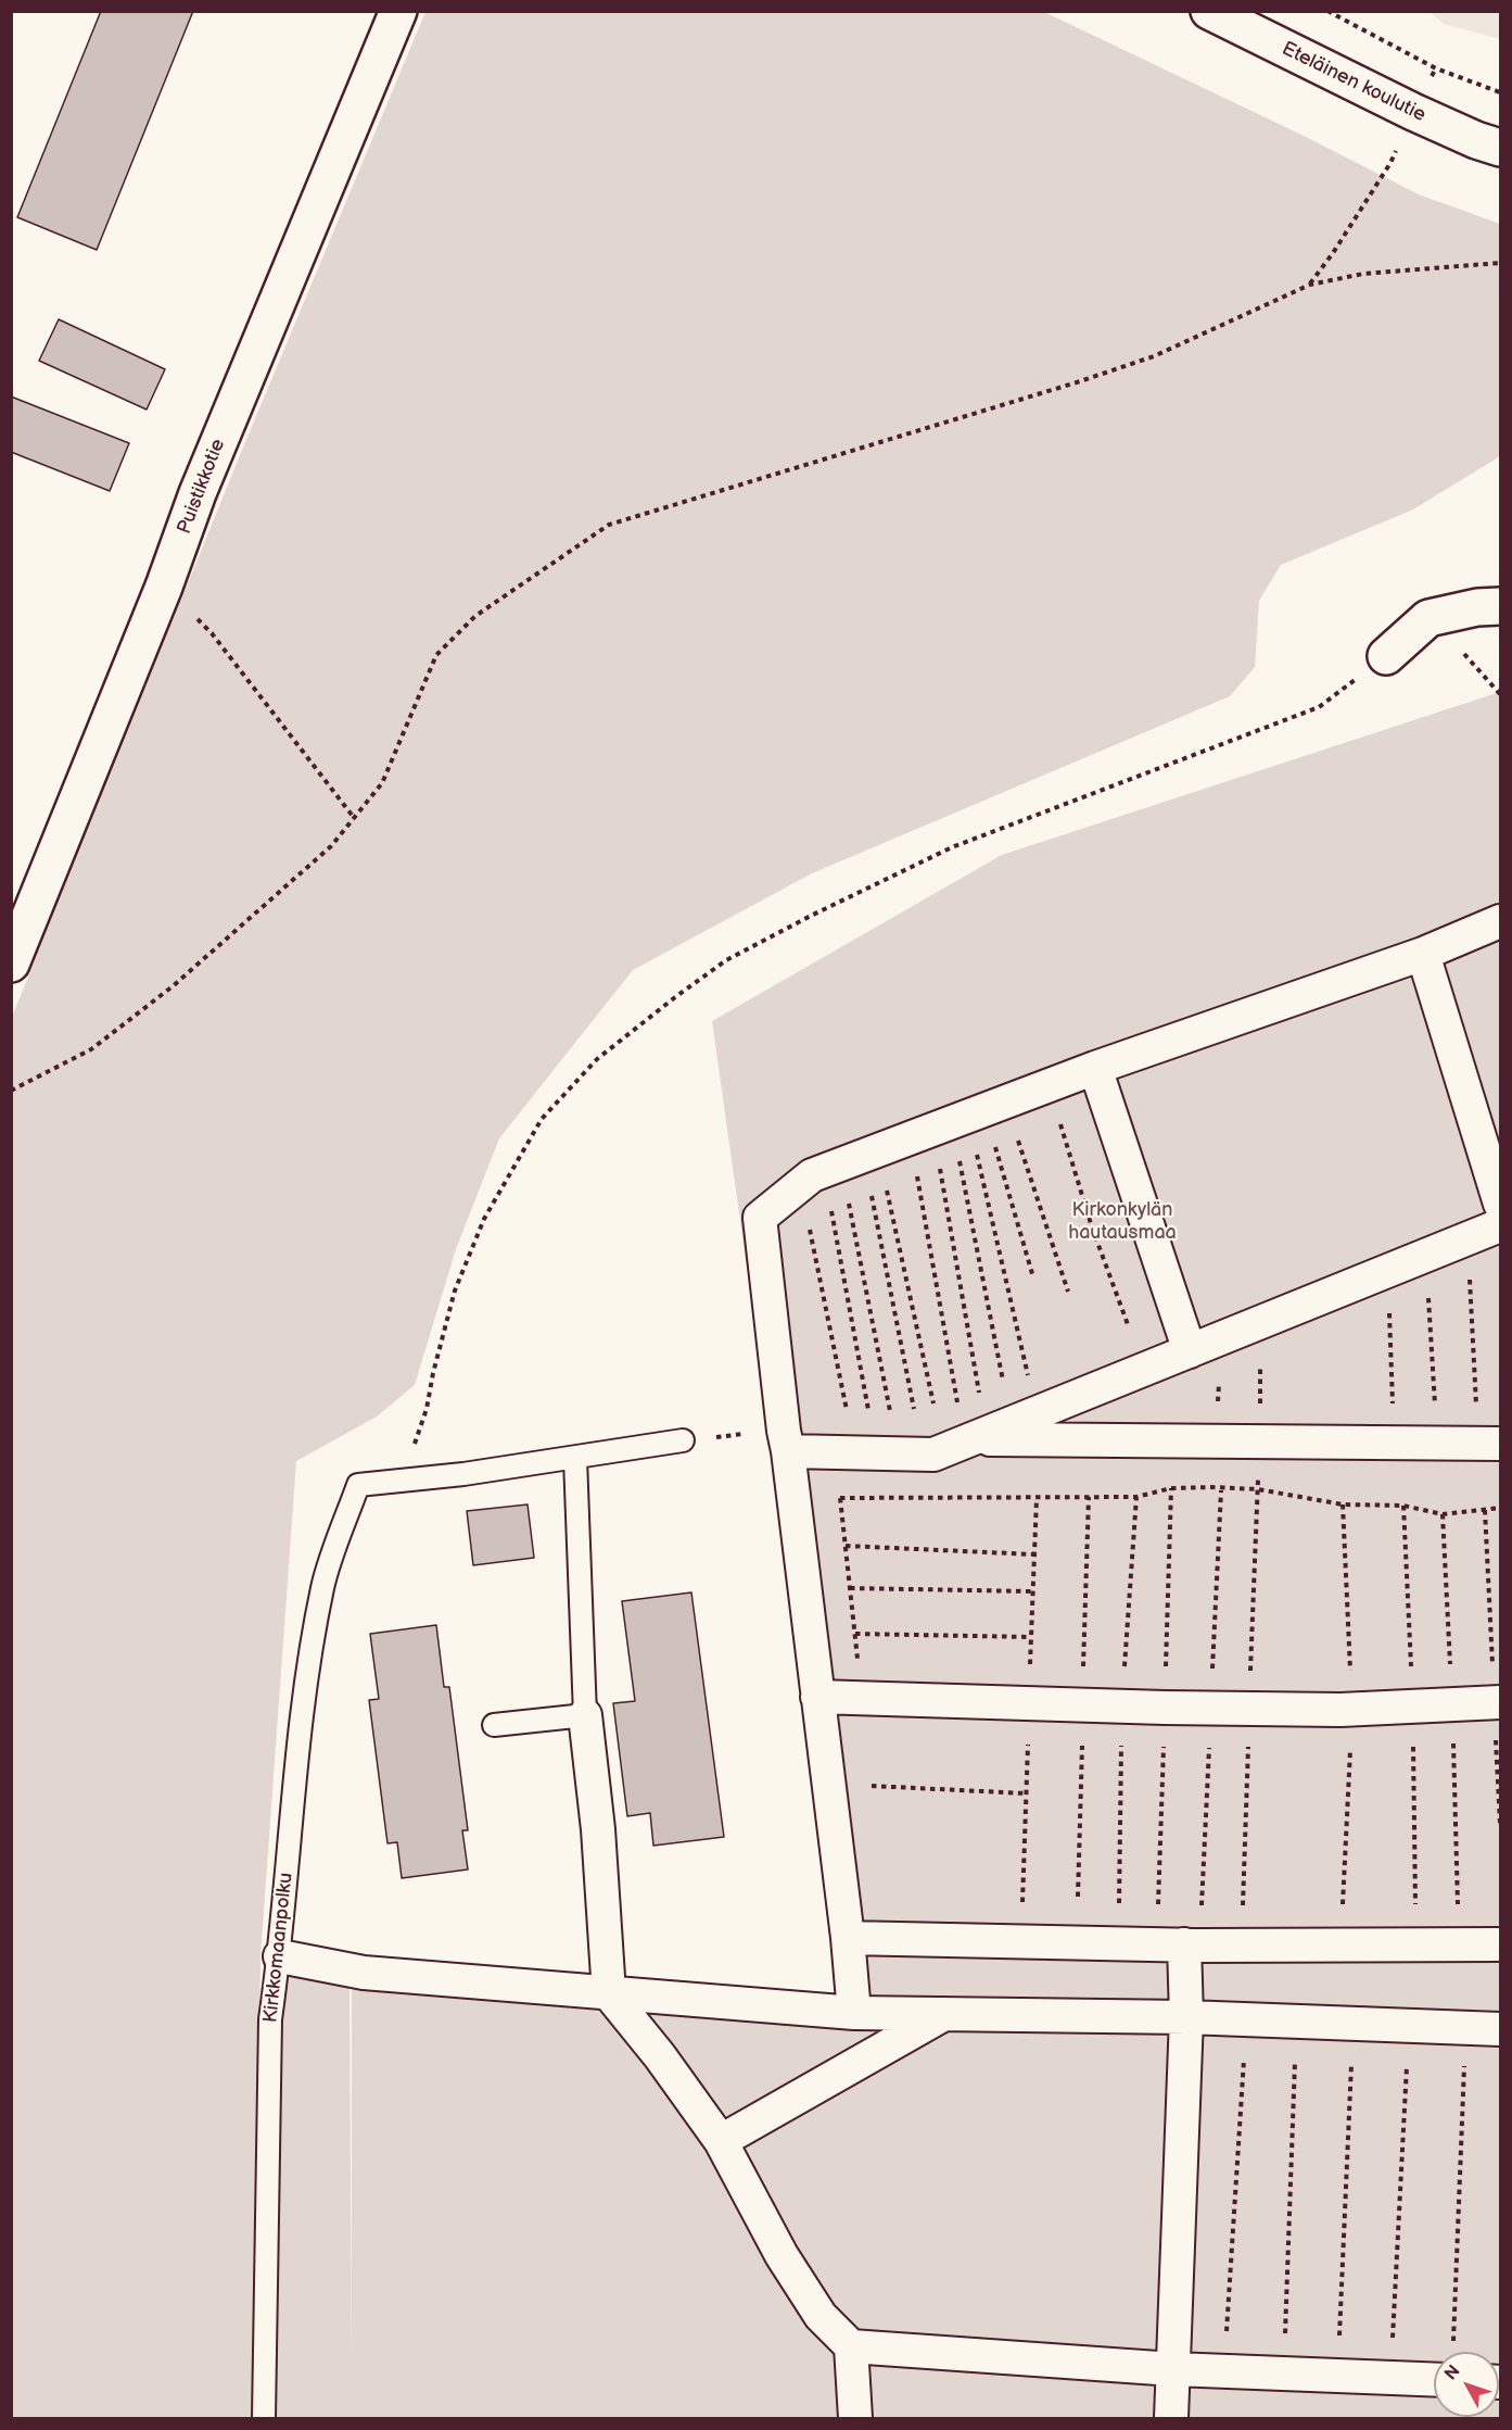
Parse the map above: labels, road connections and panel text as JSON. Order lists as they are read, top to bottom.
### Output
{
  "streets": {
    "street": ["Eteläinen koulutie", "Puistikkotie"],
    "lane": ["Kirkkomaanpolku"]
  },
  "parks": ["Kirkonkylän hautausmaa"],
  "north": "top left"
}
